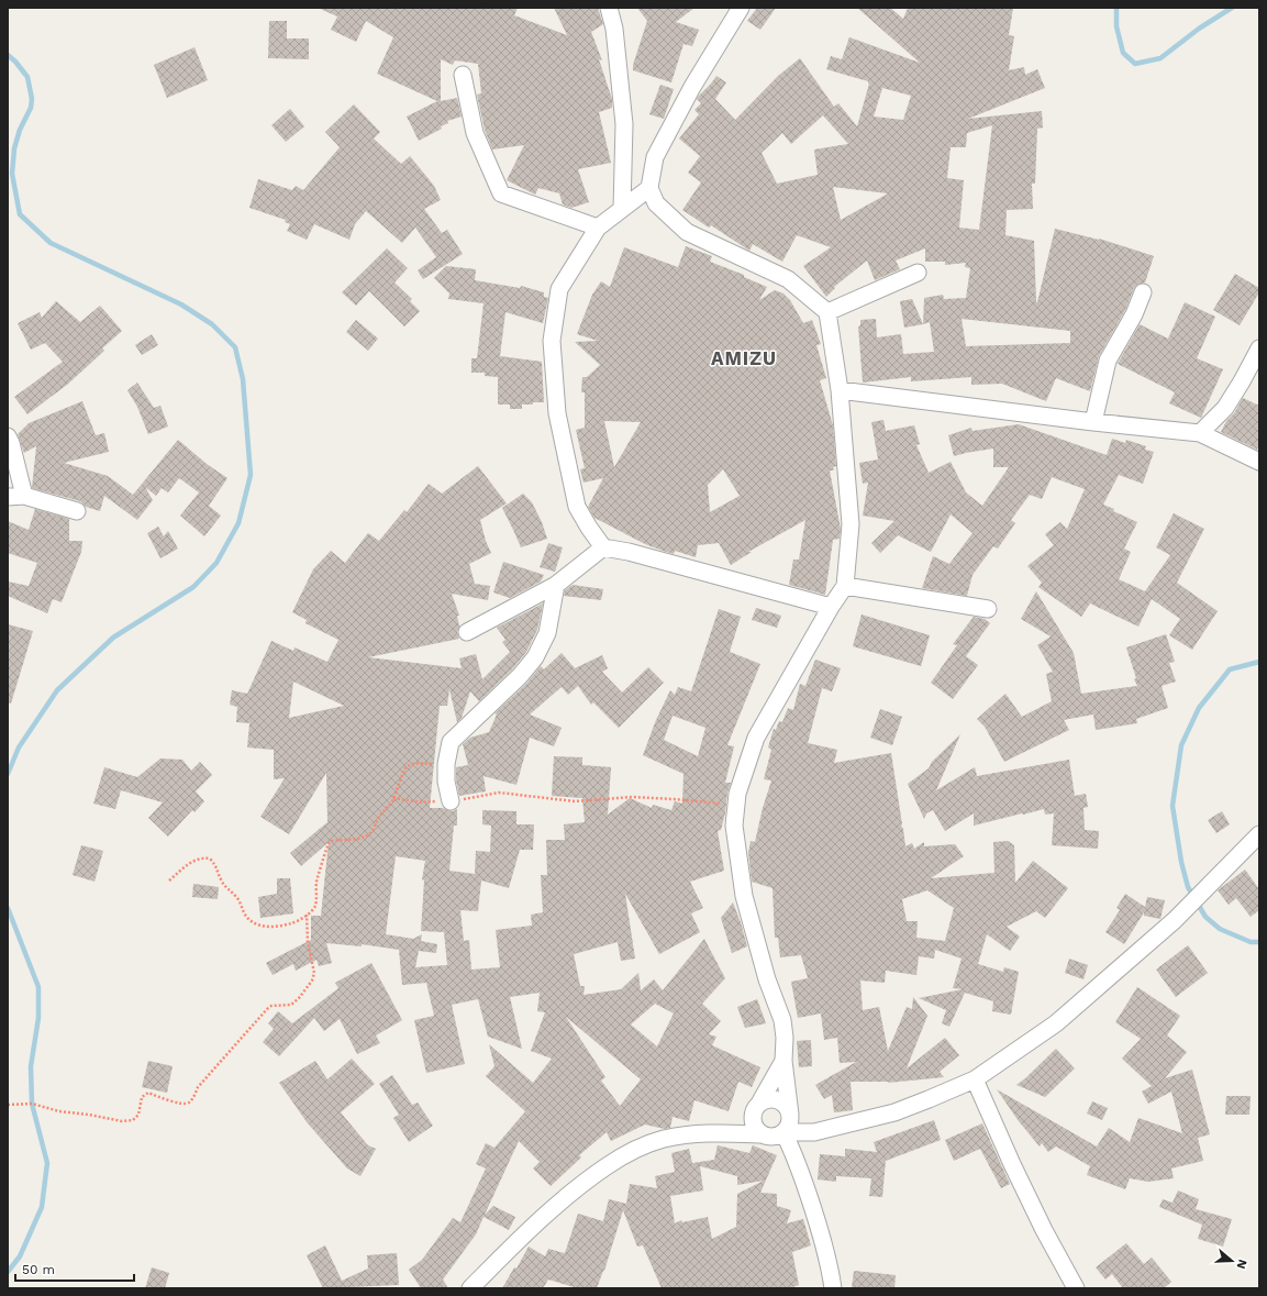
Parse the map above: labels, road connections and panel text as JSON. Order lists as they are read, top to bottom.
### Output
{
  "districts": ["AMIZU"],
  "scale_bar": "50 m",
  "north": "right"
}
